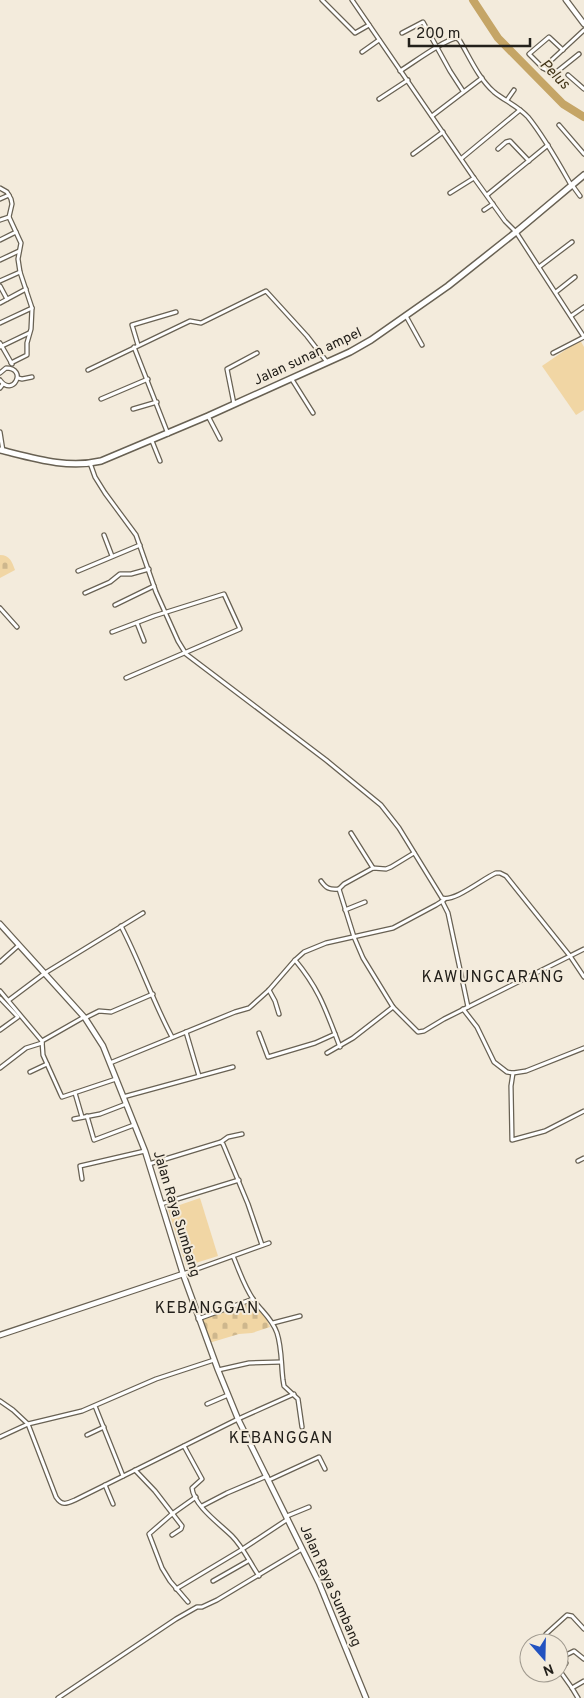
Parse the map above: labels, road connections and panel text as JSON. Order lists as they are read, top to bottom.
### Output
{
  "streets": {
    "main road": ["Jalan sunan ampel"],
    "street": ["Jalan Raya Sumbang"]
  },
  "districts": ["KAWUNGCARANG", "KEBANGGAN", "KEBANGGAN"],
  "water": ["Pelus"],
  "scale_bar": "200 m",
  "north": "bottom"
}
